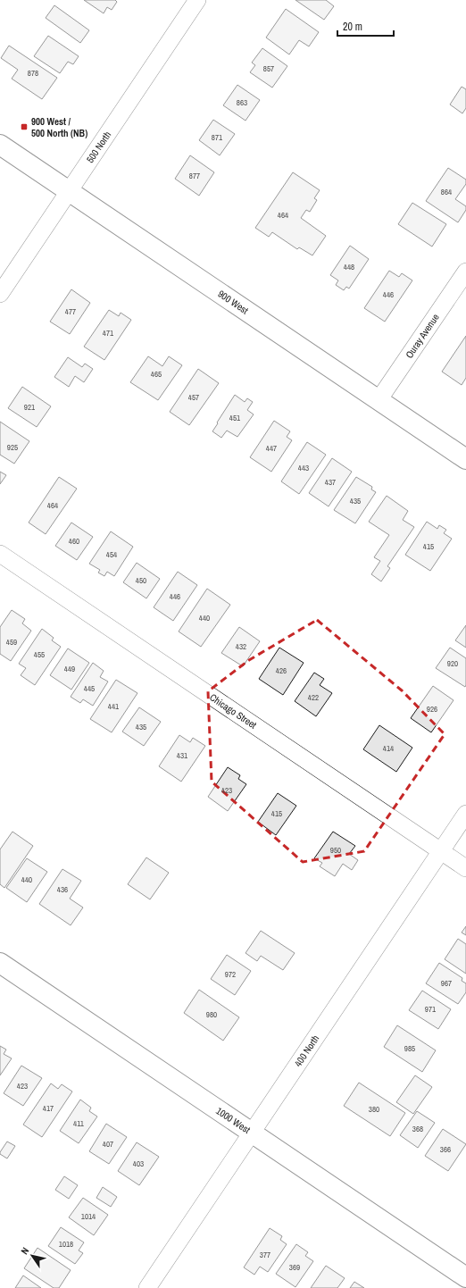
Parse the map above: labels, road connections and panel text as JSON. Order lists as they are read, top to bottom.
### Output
{
  "streets": {
    "main road": ["900 West", "1000 West"],
    "street": [
      "500 North",
      "Ouray Avenue",
      "Chicago Street",
      "400 North"
    ]
  },
  "crossings": [
    ["500 North", "900 West"],
    ["900 West", "Ouray Avenue"],
    ["Chicago Street", "400 North"],
    ["400 North", "1000 West"]
  ],
  "places": {
    "transit": ["900 West / 500 North (NB)"]
  },
  "house_numbers": [
    "857",
    "878",
    "863",
    "871",
    "877",
    "864",
    "464",
    "448",
    "446",
    "477",
    "471",
    "465",
    "457",
    "921",
    "451",
    "925",
    "447",
    "443",
    "437",
    "435",
    "464",
    "460",
    "415",
    "454",
    "450",
    "446",
    "440",
    "459",
    "432",
    "455",
    "920",
    "449",
    "426",
    "445",
    "422",
    "441",
    "926",
    "435",
    "414",
    "431",
    "423",
    "415",
    "950",
    "440",
    "436",
    "972",
    "967",
    "971",
    "980",
    "985",
    "423",
    "417",
    "380",
    "411",
    "368",
    "407",
    "366",
    "403",
    "1014",
    "1018",
    "377",
    "369"
  ],
  "scale_bar": "20 m",
  "north": "top left"
}
